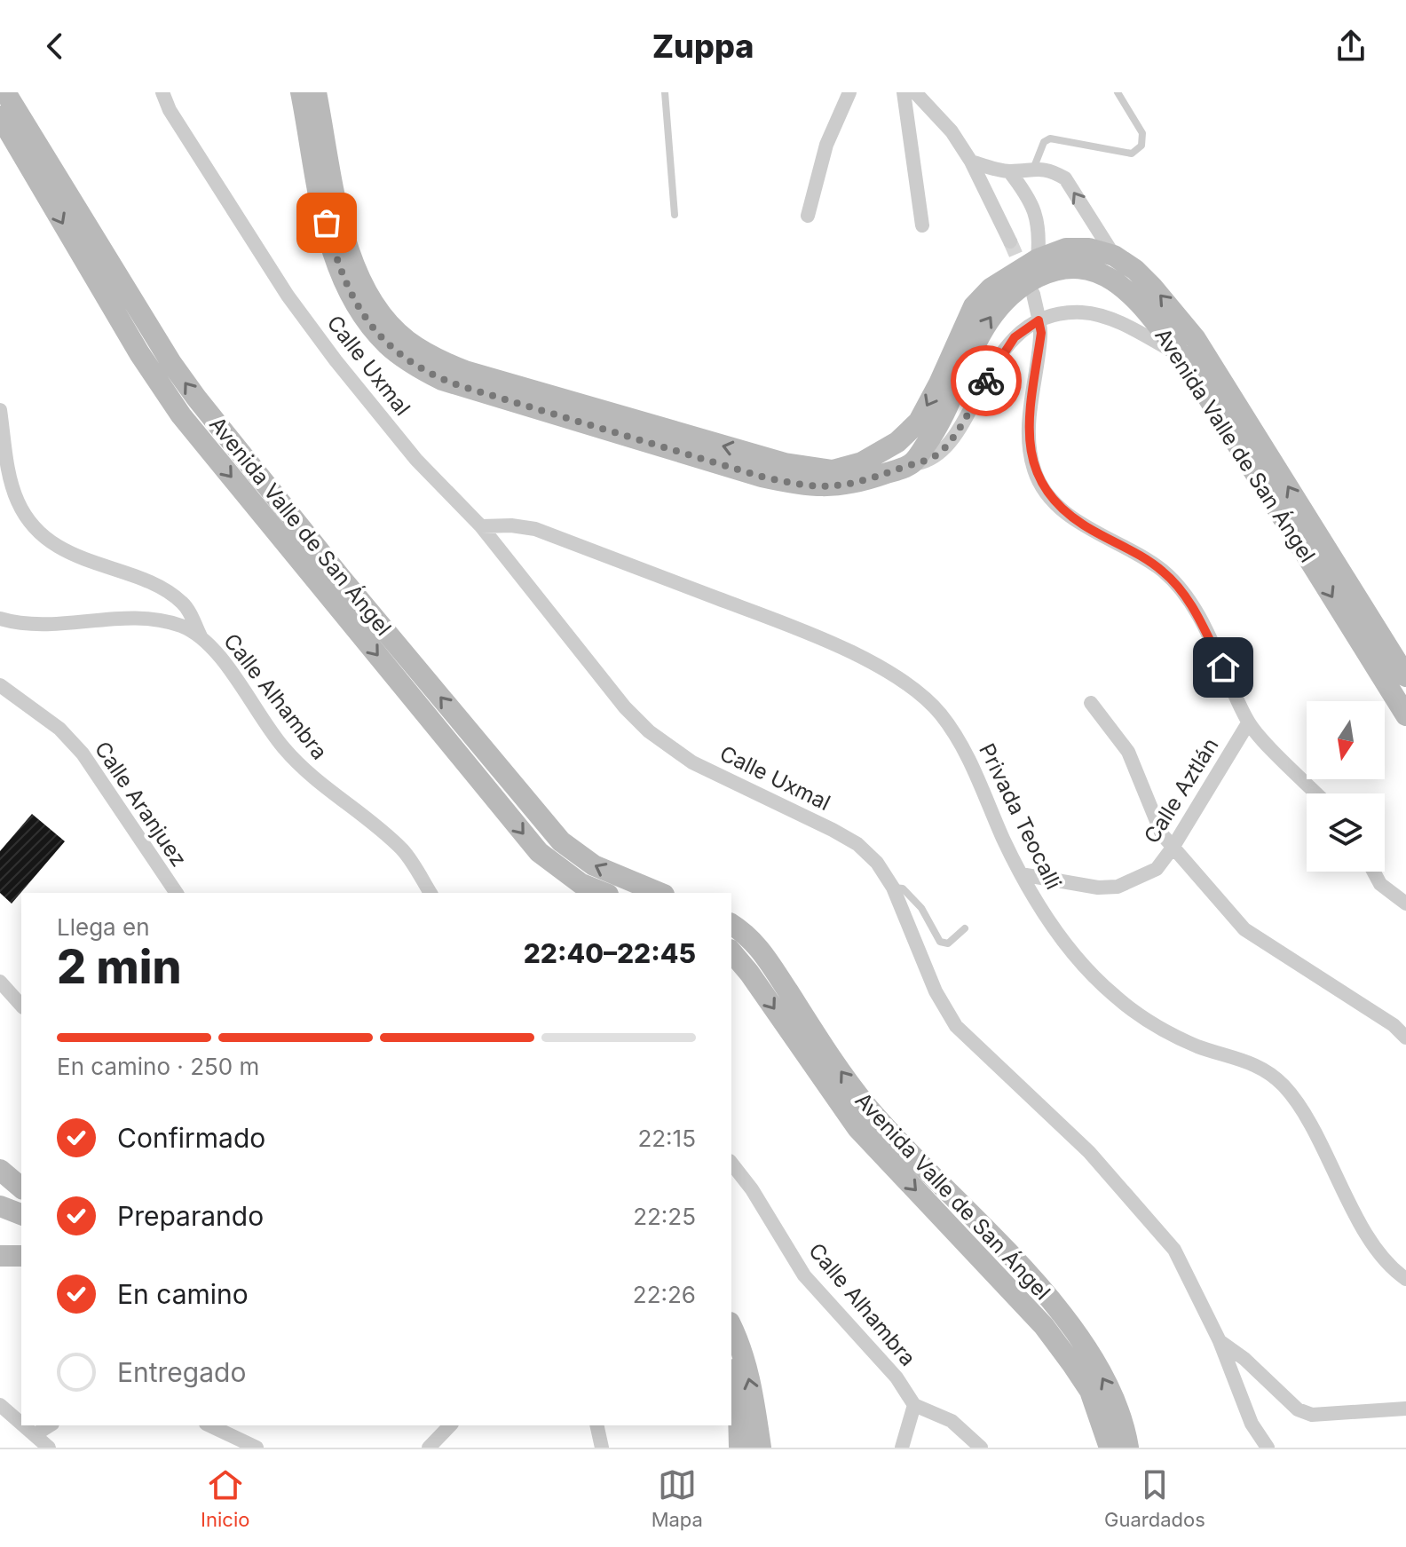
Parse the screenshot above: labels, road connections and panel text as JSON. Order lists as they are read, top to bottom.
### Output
{
  "streets": {
    "street": [
      "Calle Uxmal",
      "Avenida Valle de San Ángel",
      "Calle Alhambra",
      "Calle Aztlán",
      "Calle Aranjuez",
      "Privada Teocalli"
    ]
  },
  "crossings": [
    ["Calle Uxmal", "Privada Teocalli"],
    ["Calle Aztlán", "Privada Teocalli"]
  ],
  "north": "bottom",
  "page": {
    "header": "Zuppa",
    "heading": ["2 min", "Llega en", "22:40–22:45"],
    "bar": "En camino · 250 m",
    "list": [
      ["Confirmado", "22:15"],
      ["Preparando", "22:25"],
      ["En camino", "22:26"],
      "Entregado"
    ],
    "tabs": ["Inicio", "Mapa", "Guardados"]
  }
}
